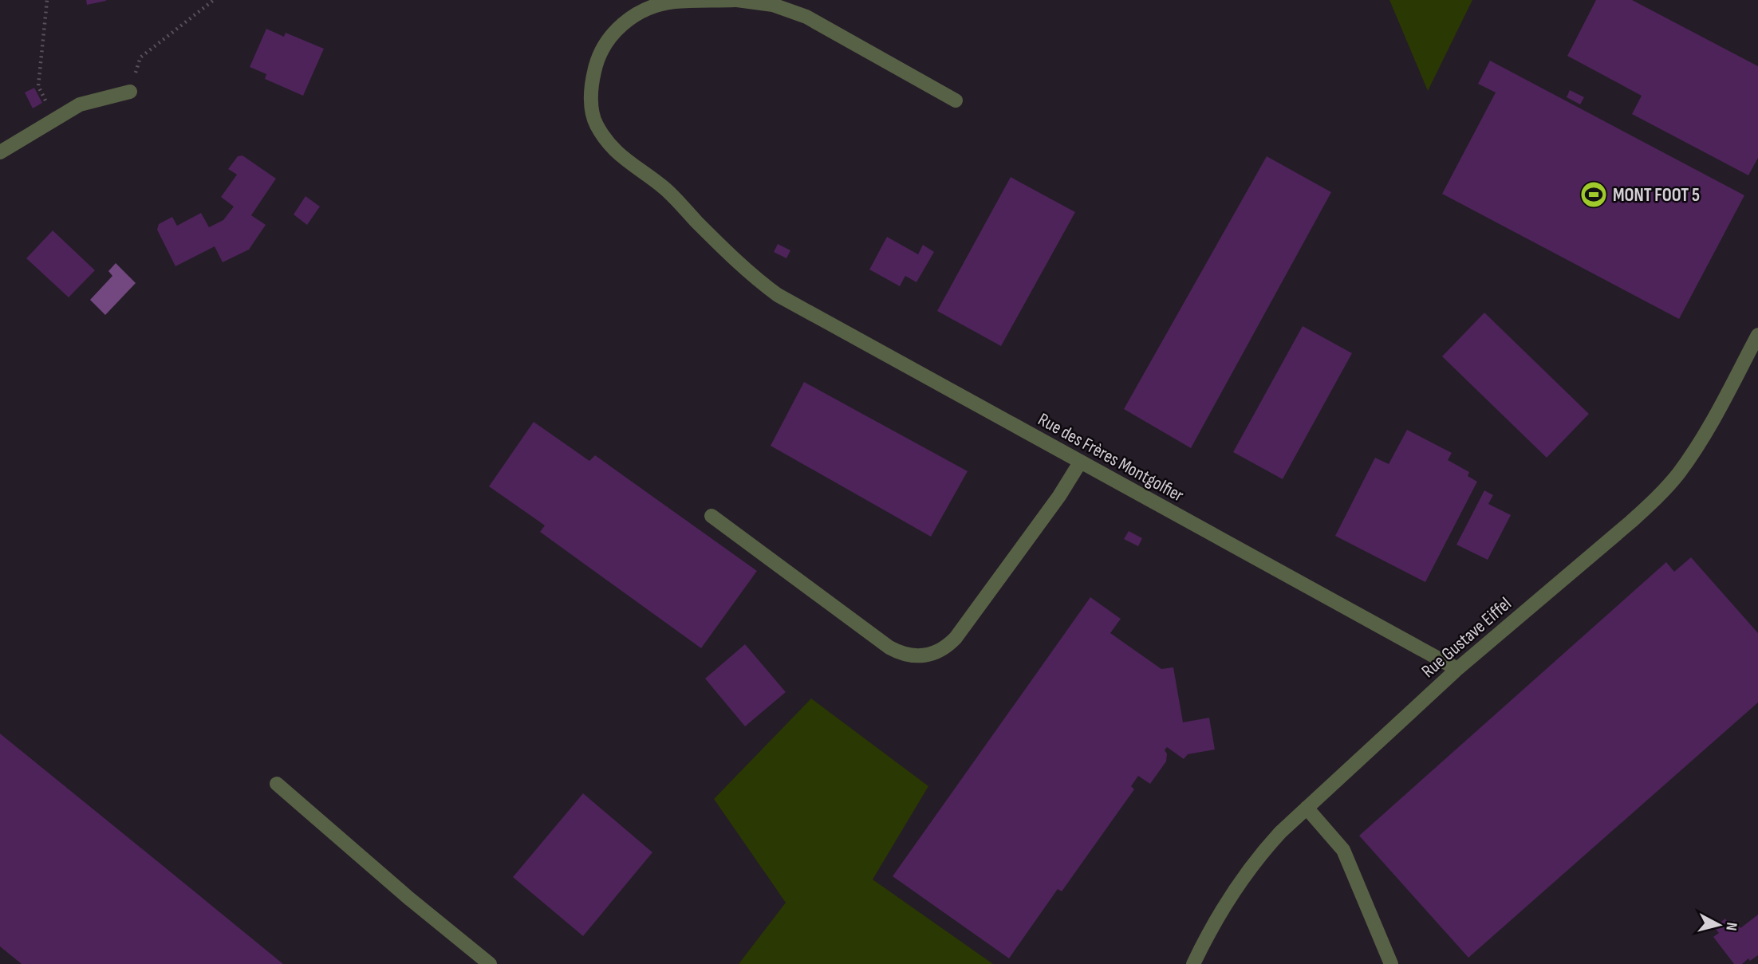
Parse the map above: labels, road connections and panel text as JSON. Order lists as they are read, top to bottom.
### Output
{
  "streets": {
    "street": ["Rue des Frères Montgolfier", "Rue Gustave Eiffel"]
  },
  "crossings": [
    ["Rue des Frères Montgolfier", "Rue Gustave Eiffel"]
  ],
  "places": {
    "sports": ["MONT FOOT 5"]
  },
  "north": "right"
}
